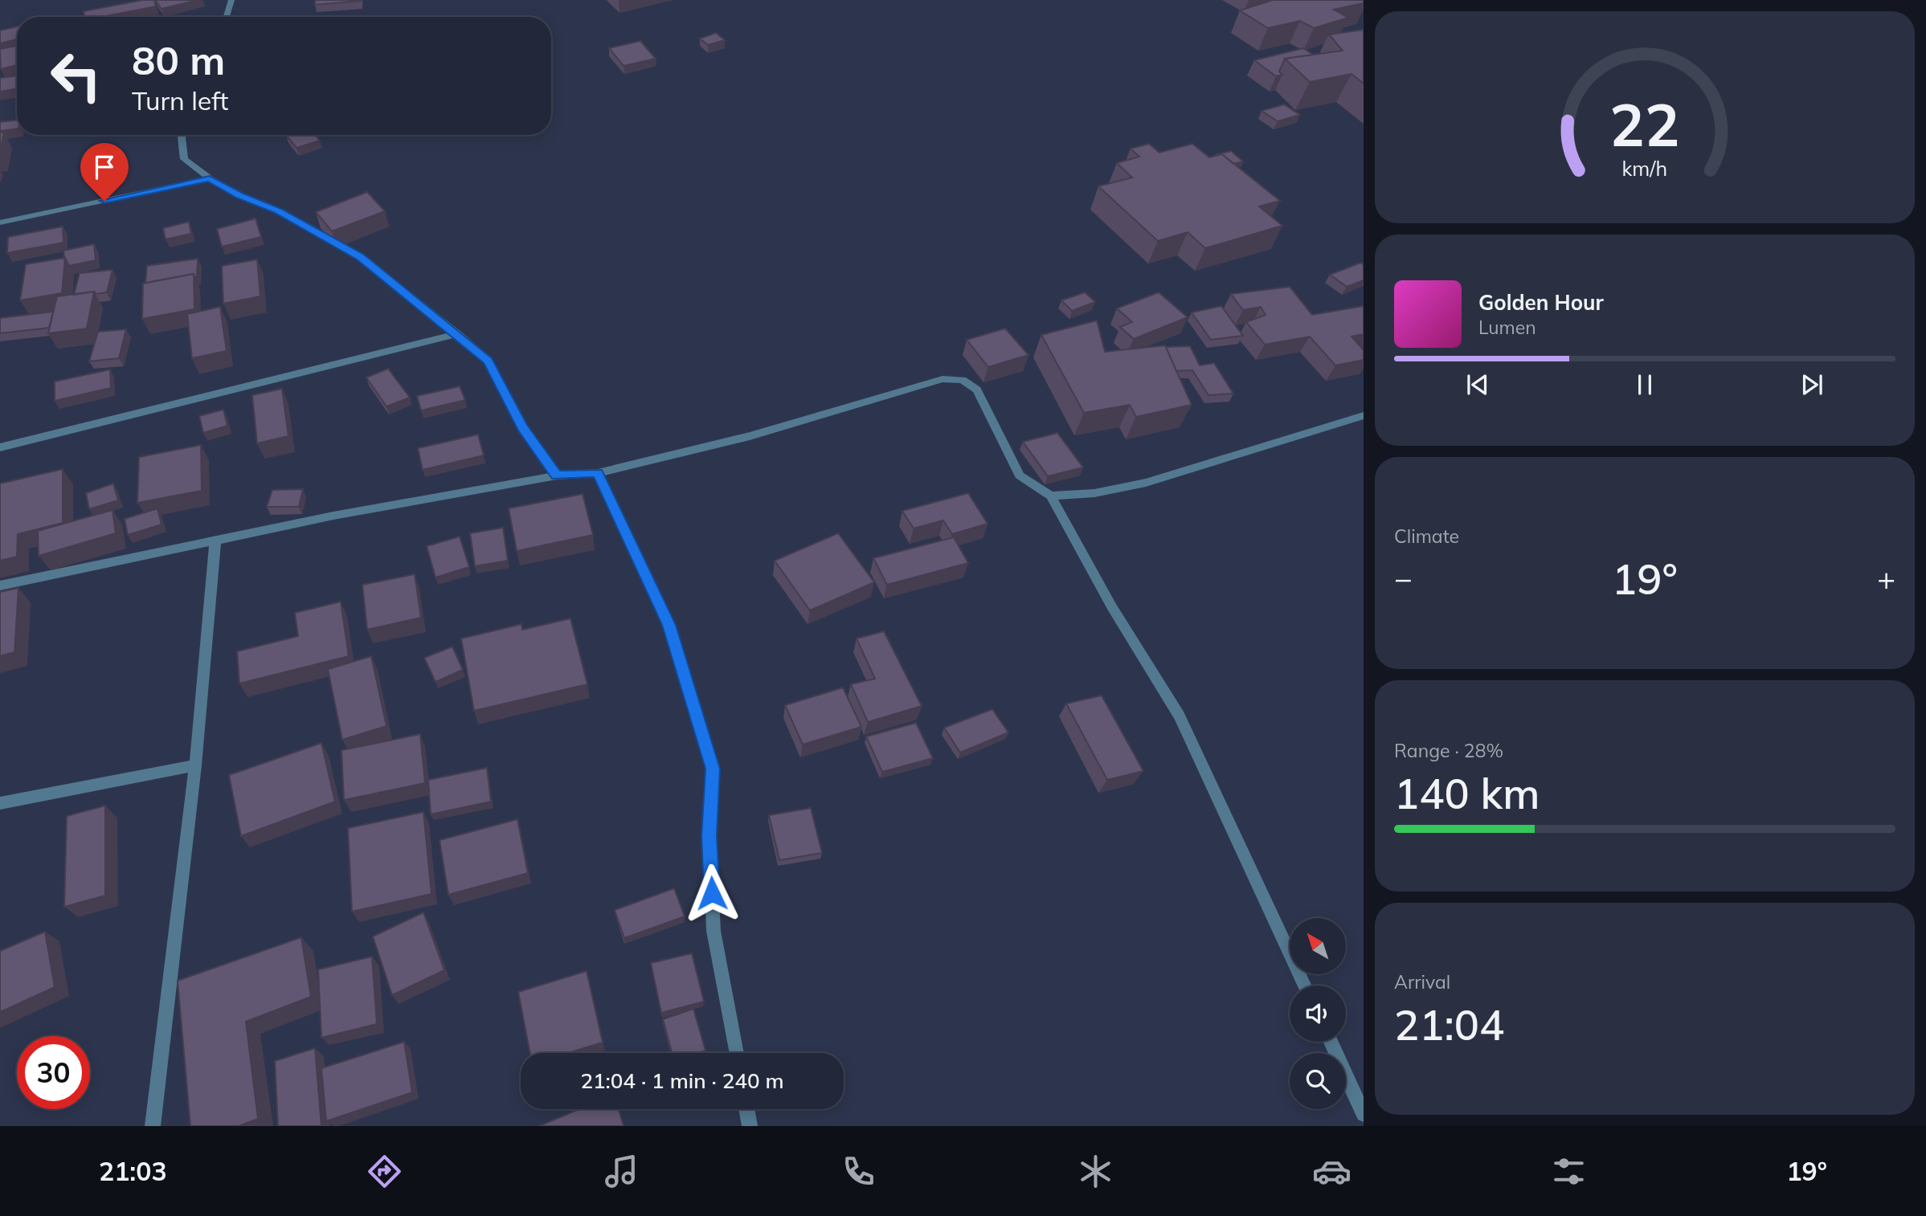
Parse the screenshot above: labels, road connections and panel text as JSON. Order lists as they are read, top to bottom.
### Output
{
  "north": "top left",
  "page": {
    "turn": ["80 m", "Turn left"],
    "song": ["Golden Hour", "Lumen"],
    "tile": [
      "Climate",
      ["Range · 28%", "140 km"],
      ["Arrival", "21:04"]
    ],
    "heat": ["−", "19°", "+"],
    "limit": "30",
    "trip": "21:04 · 1 min · 240 m",
    "tabs": ["21:03", "19°"],
    "gauge": ["22", "km/h"]
  }
}
